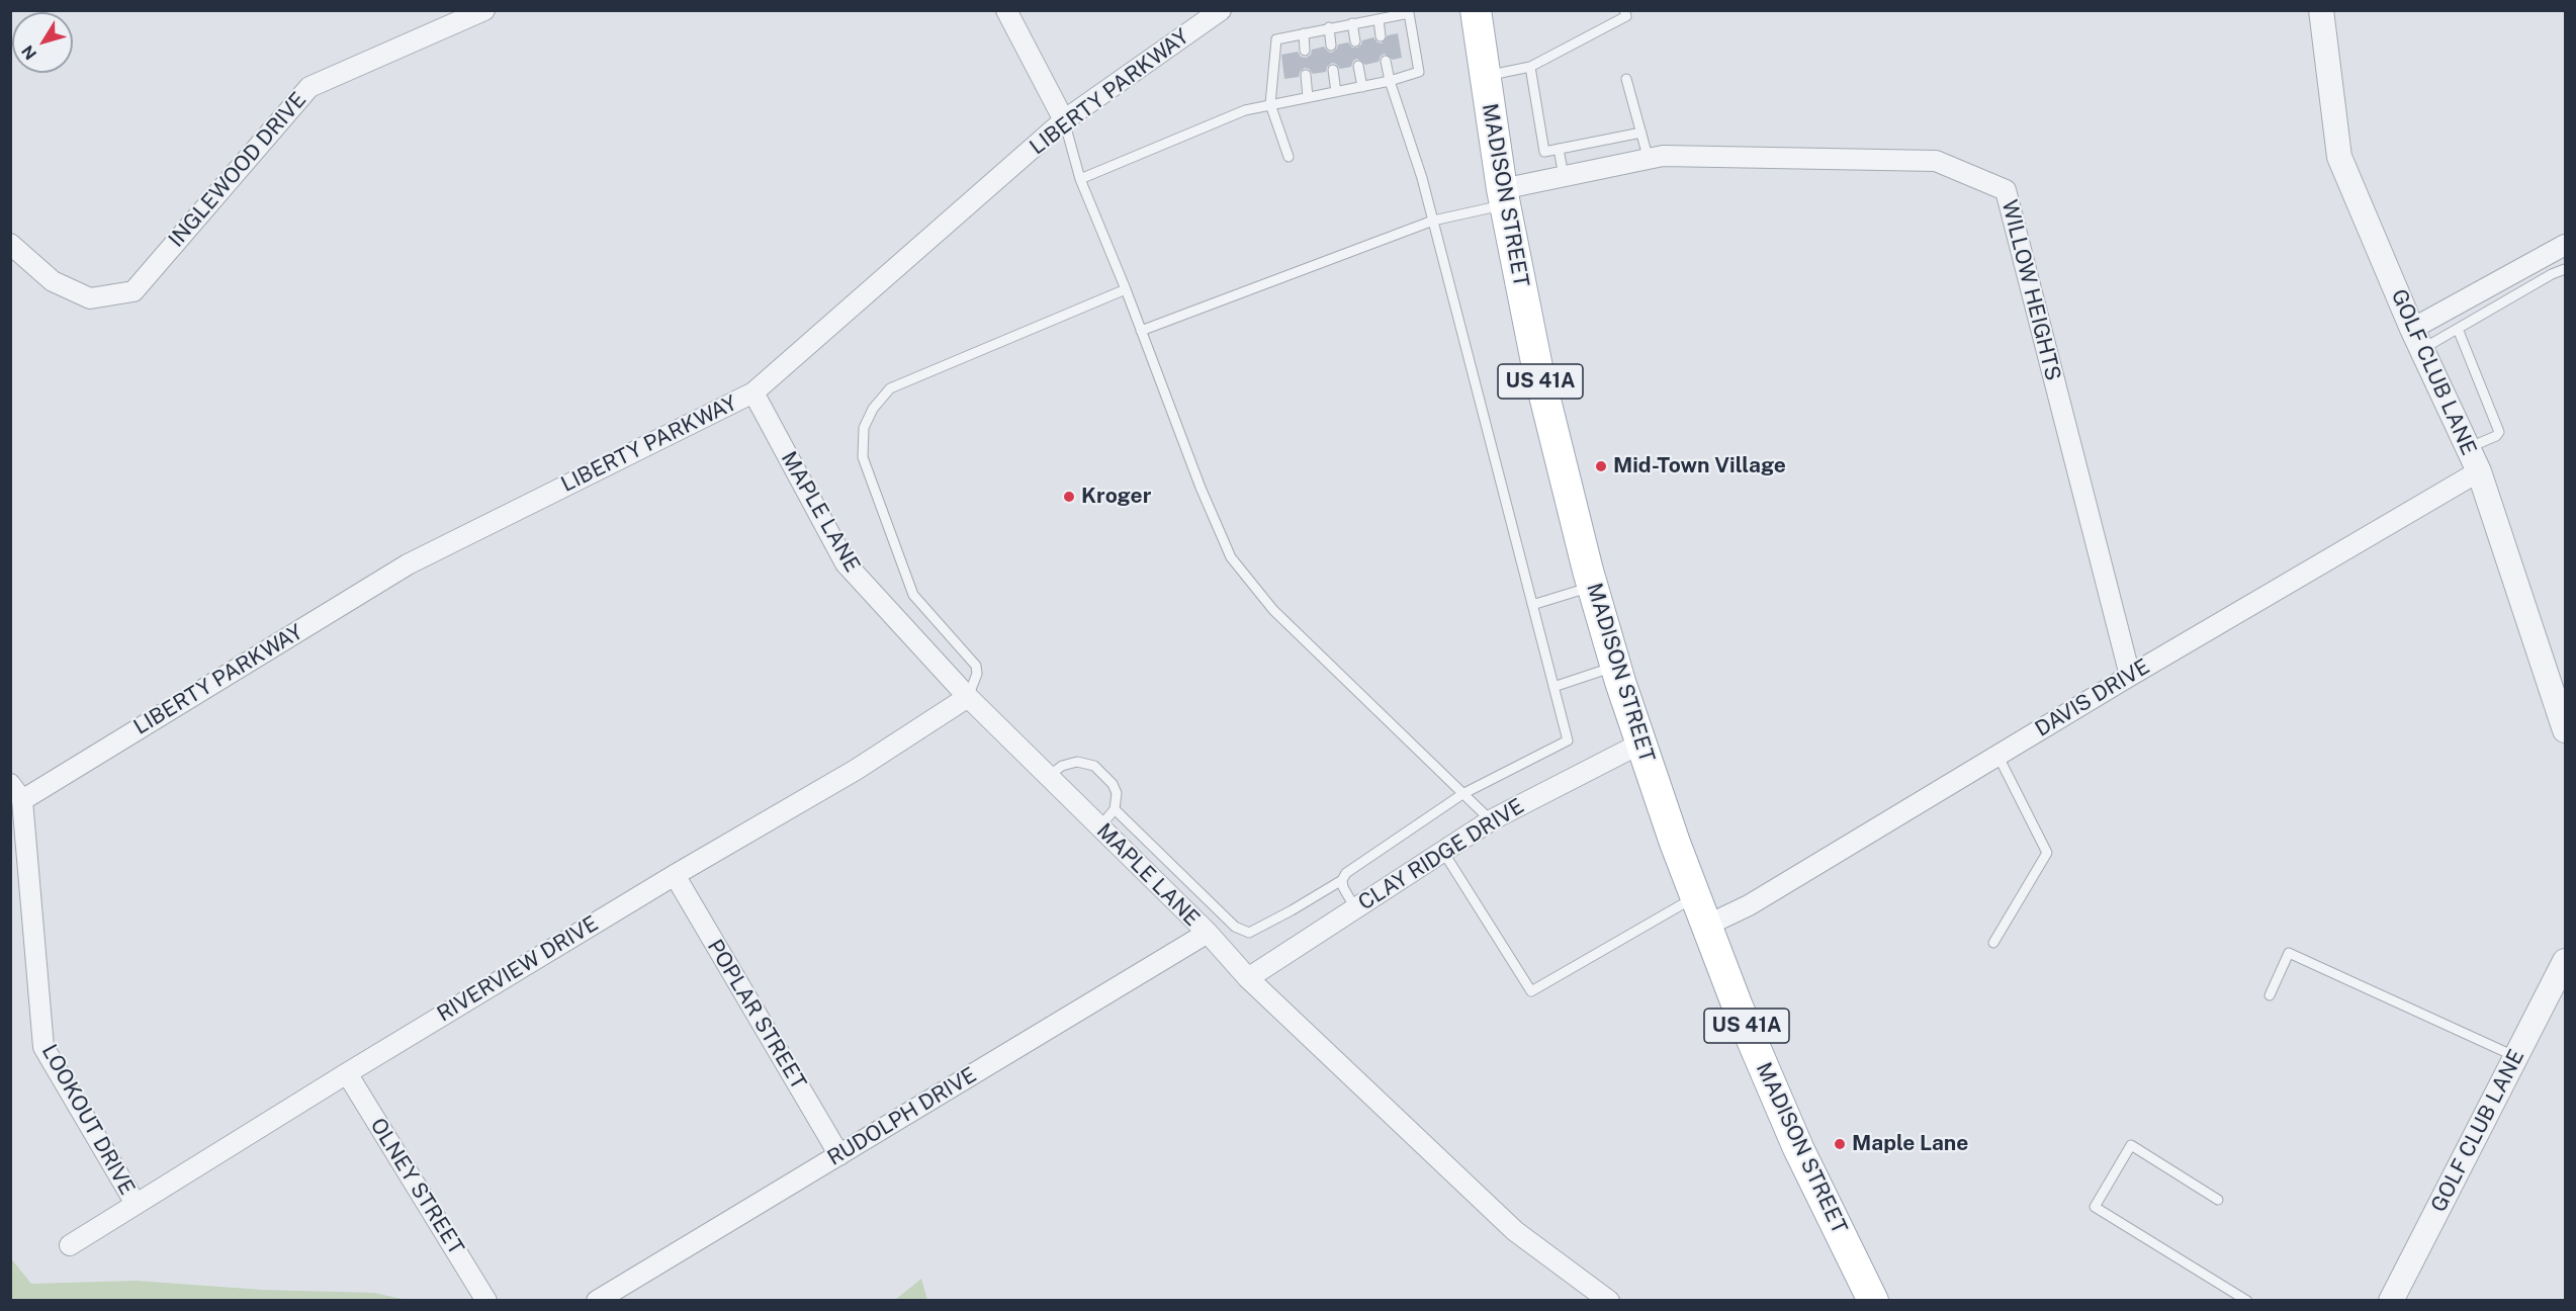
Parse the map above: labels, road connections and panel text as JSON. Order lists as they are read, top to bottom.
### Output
{
  "streets": {
    "main road": ["MADISON STREET", "US 41A"],
    "street": [
      "LIBERTY PARKWAY",
      "INGLEWOOD DRIVE",
      "WILLOW HEIGHTS",
      "GOLF CLUB LANE",
      "MAPLE LANE",
      "DAVIS DRIVE",
      "CLAY RIDGE DRIVE",
      "RIVERVIEW DRIVE",
      "POPLAR STREET",
      "RUDOLPH DRIVE",
      "LOOKOUT DRIVE",
      "OLNEY STREET"
    ]
  },
  "crossings": [
    ["LIBERTY PARKWAY", "MAPLE LANE"],
    ["LIBERTY PARKWAY", "LOOKOUT DRIVE"],
    ["MADISON STREET", "WILLOW HEIGHTS"],
    ["MADISON STREET", "DAVIS DRIVE"],
    ["MADISON STREET", "CLAY RIDGE DRIVE"],
    ["WILLOW HEIGHTS", "DAVIS DRIVE"],
    ["GOLF CLUB LANE", "DAVIS DRIVE"],
    ["MAPLE LANE", "CLAY RIDGE DRIVE"],
    ["MAPLE LANE", "RIVERVIEW DRIVE"],
    ["MAPLE LANE", "RUDOLPH DRIVE"],
    ["RIVERVIEW DRIVE", "POPLAR STREET"],
    ["RIVERVIEW DRIVE", "LOOKOUT DRIVE"],
    ["RIVERVIEW DRIVE", "OLNEY STREET"],
    ["POPLAR STREET", "RUDOLPH DRIVE"]
  ],
  "places": ["Mid-Town Village", "Kroger", "Maple Lane"],
  "north": "bottom left"
}
